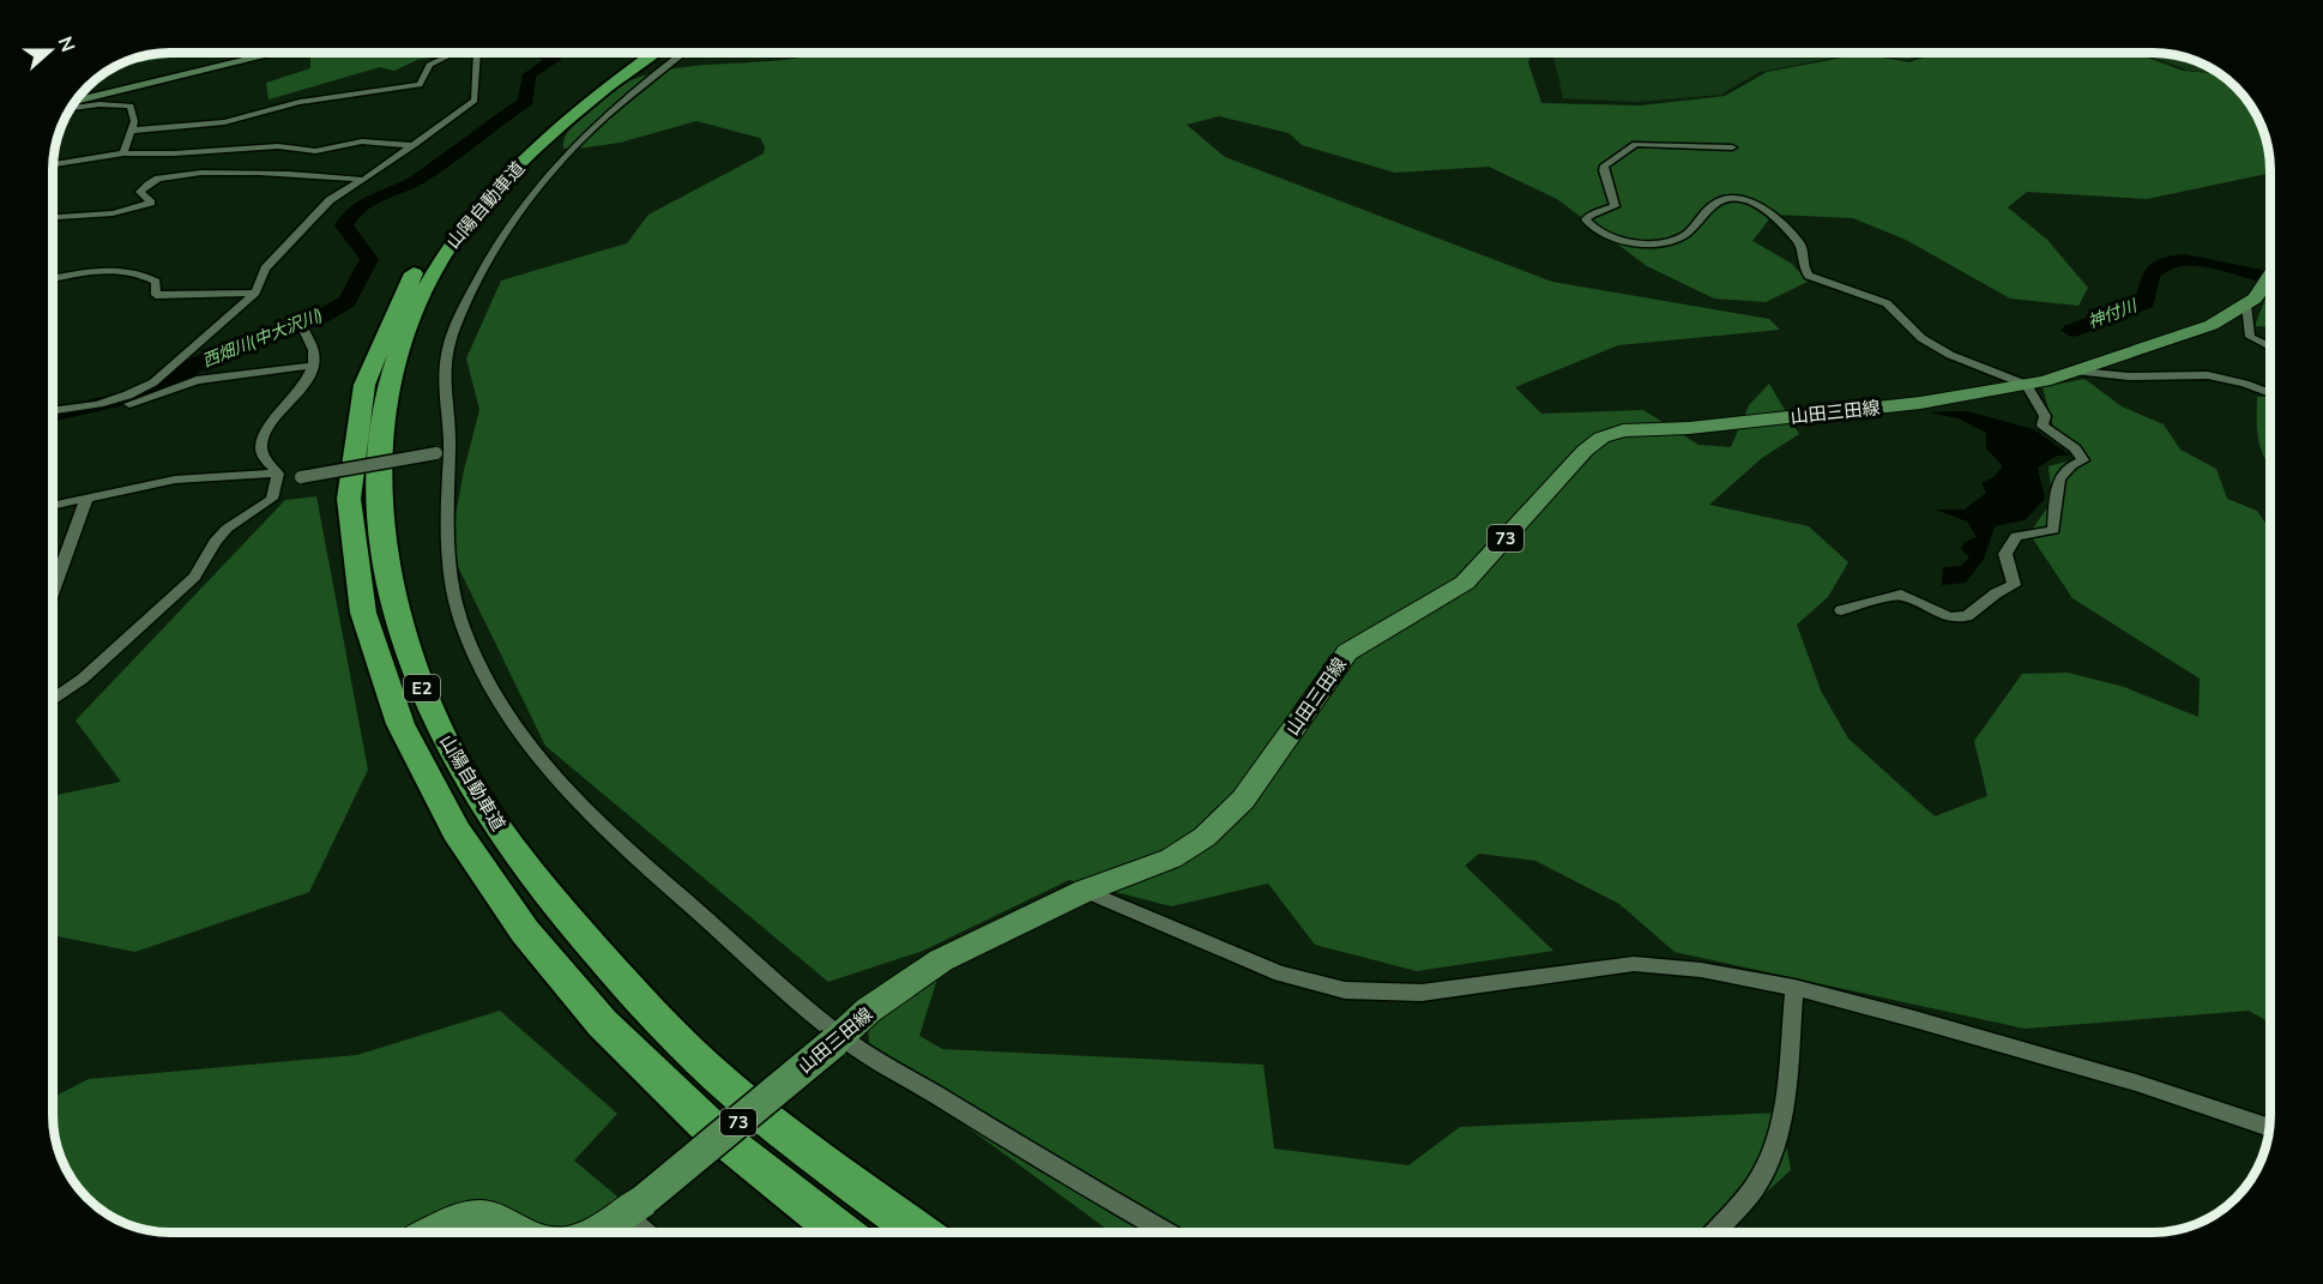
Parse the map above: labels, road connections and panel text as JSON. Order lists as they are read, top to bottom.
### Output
{
  "streets": {
    "highway": ["山陽自動車道", "E2"],
    "main road": ["山田三田線", "73"]
  },
  "water": ["神付川", "西畑川(中大沢川)"],
  "north": "right"
}
